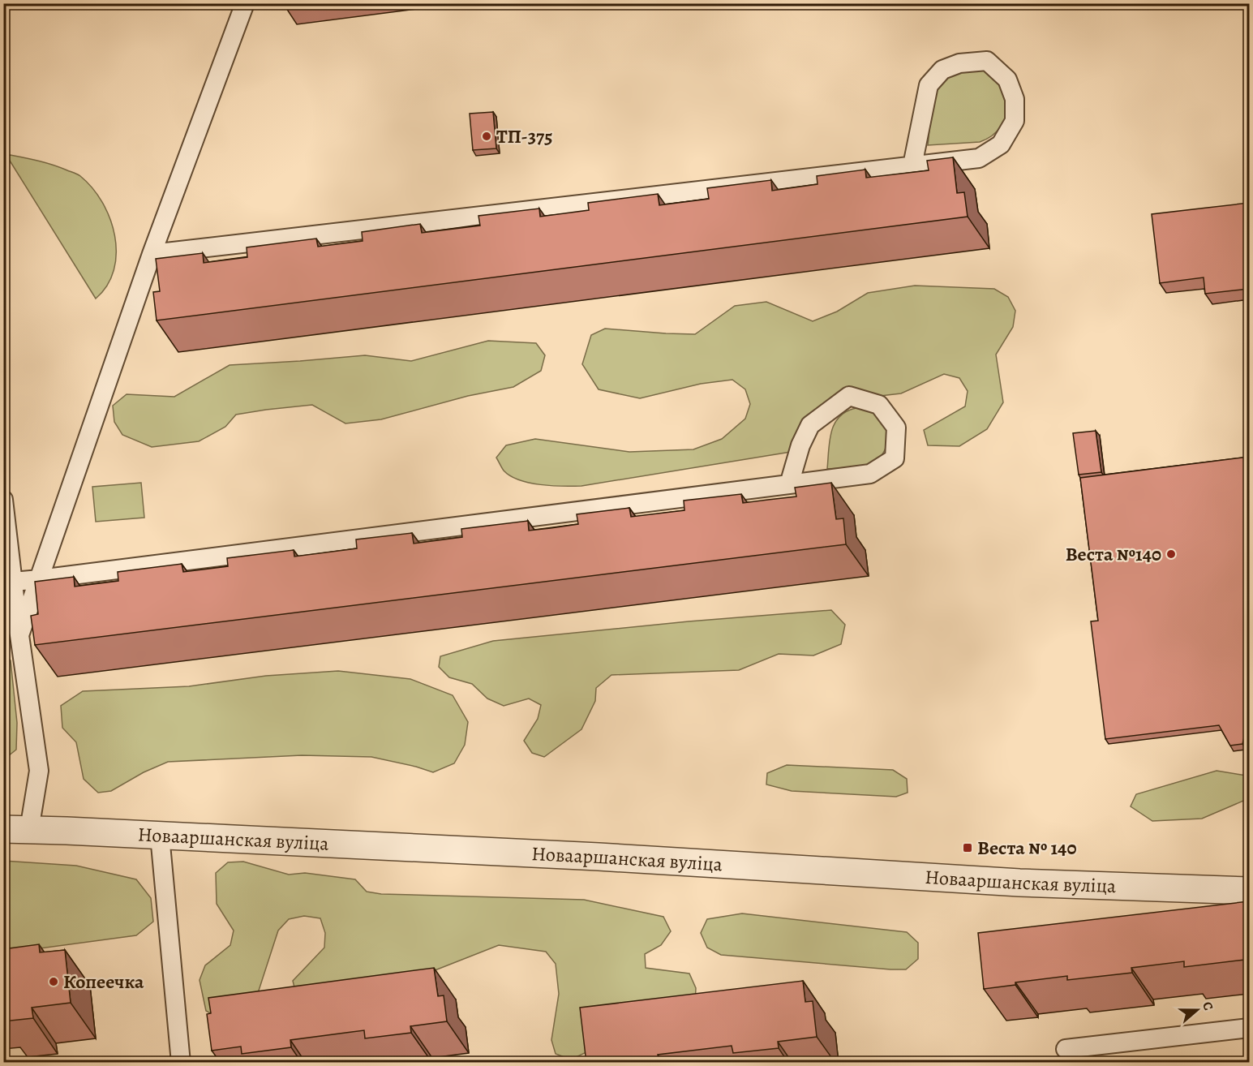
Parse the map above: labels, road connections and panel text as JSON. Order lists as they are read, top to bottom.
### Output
{
  "streets": {
    "street": ["Новааршанская вуліца"]
  },
  "places": {
    "other": ["ТП-375", "Веста №140", "Копеечка"],
    "transit": ["Веста № 140"]
  },
  "north": "right"
}
